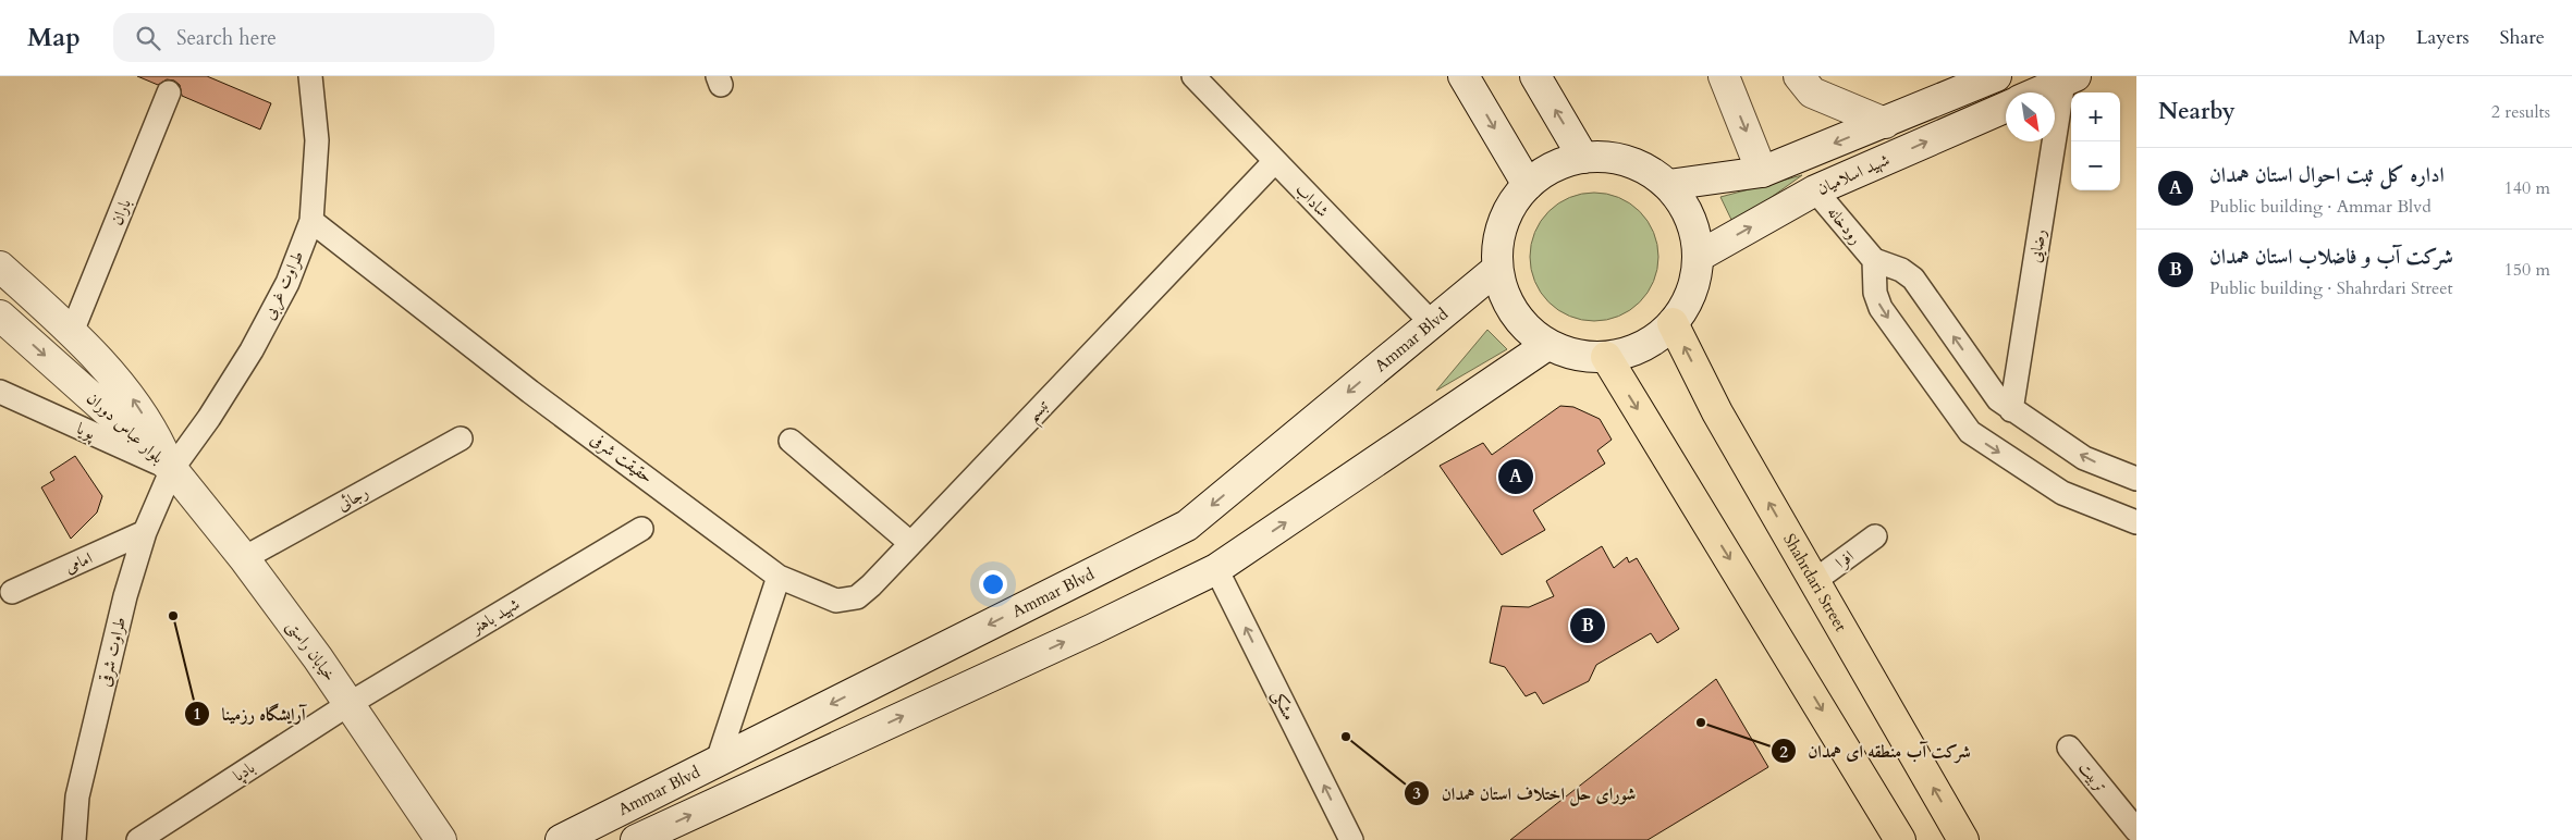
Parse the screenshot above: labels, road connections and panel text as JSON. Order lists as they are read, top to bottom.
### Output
{
  "streets": {
    "main road": [
      "شهید اسلامیان",
      "Ammar Blvd",
      "بلوار عباس دوران",
      "Shahrdari Street",
      "خیابان راستی"
    ],
    "street": [
      "شاداب",
      "باران",
      "رودخانه",
      "رضایی",
      "طراوت غربی",
      "تبسم",
      "پویا",
      "حقیقت شرفی",
      "رجائی",
      "افرا",
      "امامی",
      "شهید باهنر",
      "طراوت شرقی",
      "مشکی",
      "بادپا",
      "تربیت"
    ]
  },
  "crossings": [
    ["شهید اسلامیان", "رودخانه"],
    ["شاداب", "Ammar Blvd"],
    ["شاداب", "تبسم"],
    ["باران", "بلوار عباس دوران"],
    ["طراوت غربی", "بلوار عباس دوران"],
    ["طراوت غربی", "پویا"],
    ["طراوت غربی", "حقیقت شرفی"],
    ["طراوت غربی", "خیابان راستی"],
    ["طراوت غربی", "طراوت شرقی"],
    ["Ammar Blvd", "مشکی"],
    ["تبسم", "حقیقت شرفی"],
    ["بلوار عباس دوران", "پویا"],
    ["بلوار عباس دوران", "خیابان راستی"],
    ["بلوار عباس دوران", "طراوت شرقی"],
    ["پویا", "خیابان راستی"],
    ["پویا", "طراوت شرقی"],
    ["رجائی", "خیابان راستی"],
    ["افرا", "Shahrdari Street"],
    ["امامی", "طراوت شرقی"],
    ["شهید باهنر", "خیابان راستی"],
    ["شهید باهنر", "بادپا"],
    ["خیابان راستی", "طراوت شرقی"],
    ["خیابان راستی", "بادپا"]
  ],
  "one_way": ["مشکی"],
  "places": ["آرایشگاه رزمینا", "شرکت آب منطقه ای همدان", "شوراى حل اختلاف استان همدان"],
  "north": "bottom right",
  "page": {
    "header": "Map",
    "search": "Search here",
    "nav": ["Map", "Layers", "Share"],
    "heading": ["Nearby", "2 results"],
    "map_buttons": ["+", "−"],
    "list": [
      {
        "mark": "A",
        "name": "اداره کل ثبت احوال استان همدان",
        "note": "Public building · Ammar Blvd",
        "value": "140 m"
      },
      {
        "mark": "B",
        "name": "شرکت آب و فاضلاب استان همدان",
        "note": "Public building · Shahrdari Street",
        "value": "150 m"
      }
    ],
    "pins": ["A", "B"]
  }
}
